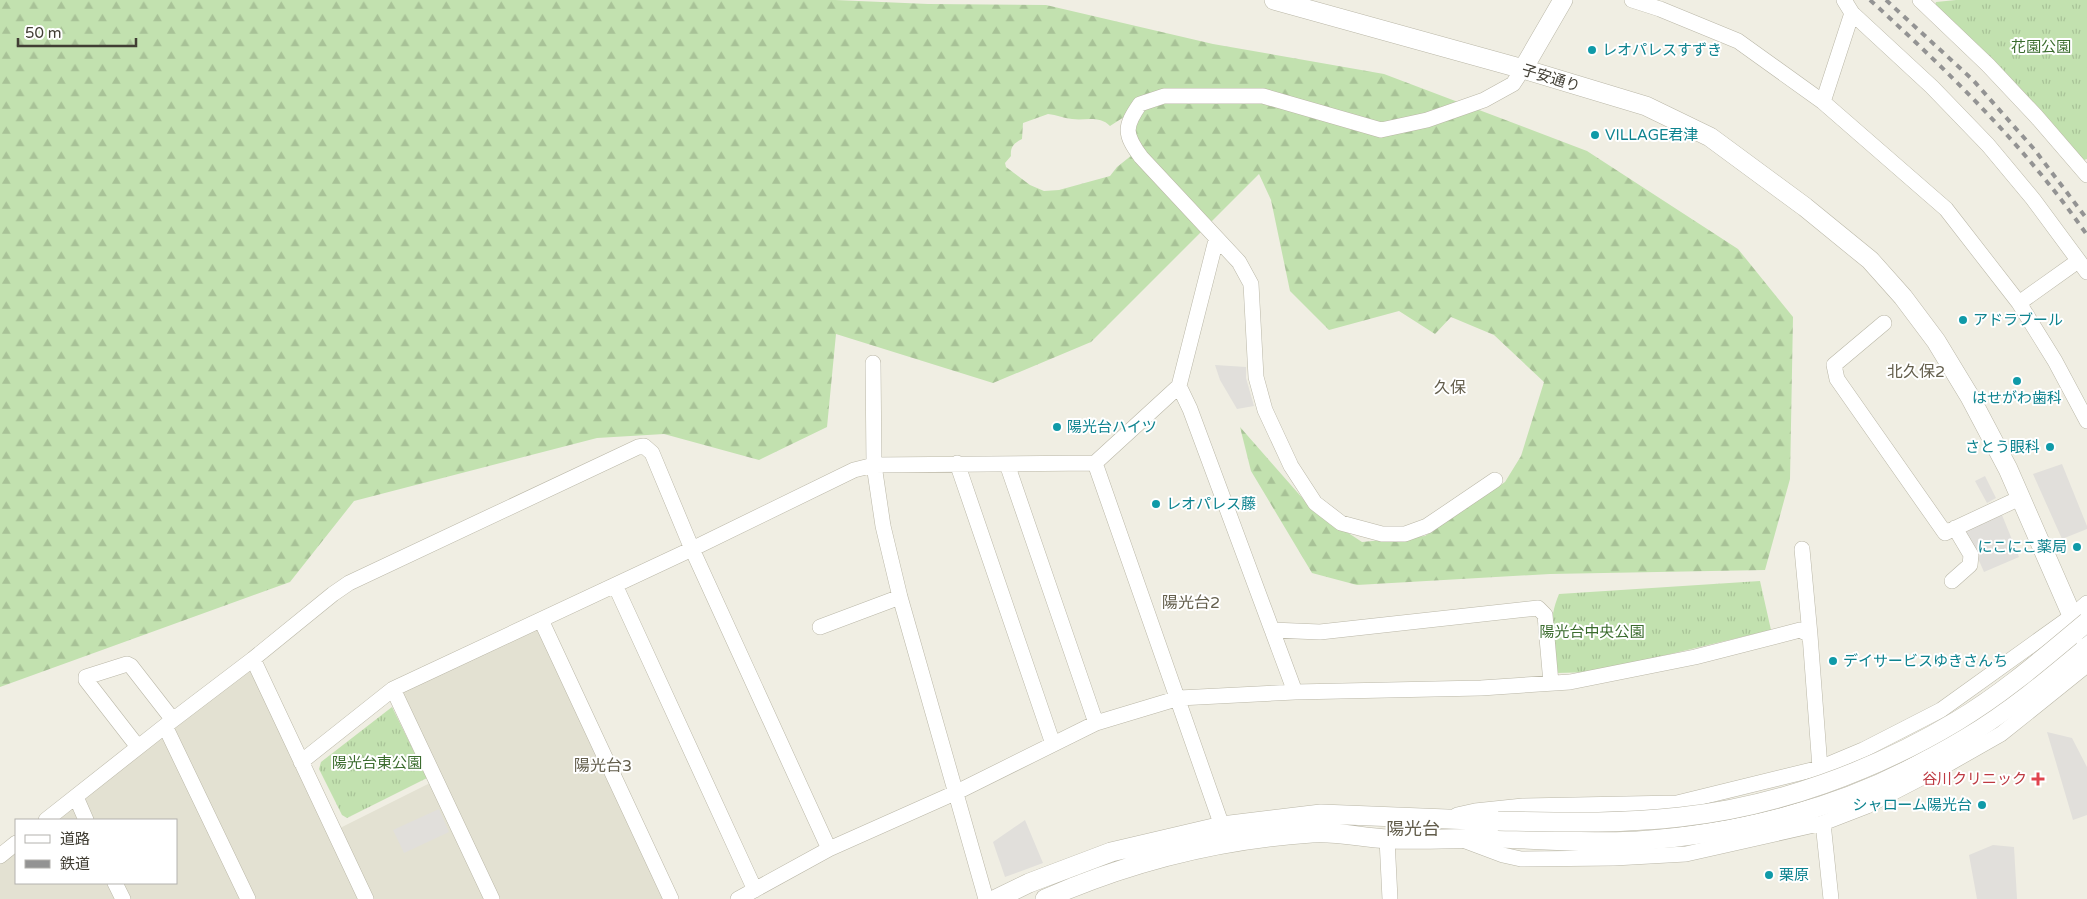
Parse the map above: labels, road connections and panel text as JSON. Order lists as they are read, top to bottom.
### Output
{
  "streets": {
    "street": ["子安通り"]
  },
  "districts": [
    "北久保2",
    "久保",
    "陽光台2",
    "陽光台3",
    "陽光台"
  ],
  "parks": ["花園公園", "陽光台中央公園", "陽光台東公園"],
  "places": {
    "other": [
      "レオパレスすずき",
      "VILLAGE君津",
      "アドラブール",
      "はせがわ歯科",
      "陽光台ハイツ",
      "さとう眼科",
      "レオパレス藤",
      "にこにこ薬局",
      "デイサービスゆきさんち",
      "シャローム陽光台",
      "栗原"
    ],
    "health": ["谷川クリニック"]
  },
  "legend": ["道路", "鉄道"],
  "scale_bar": "50 m"
}
